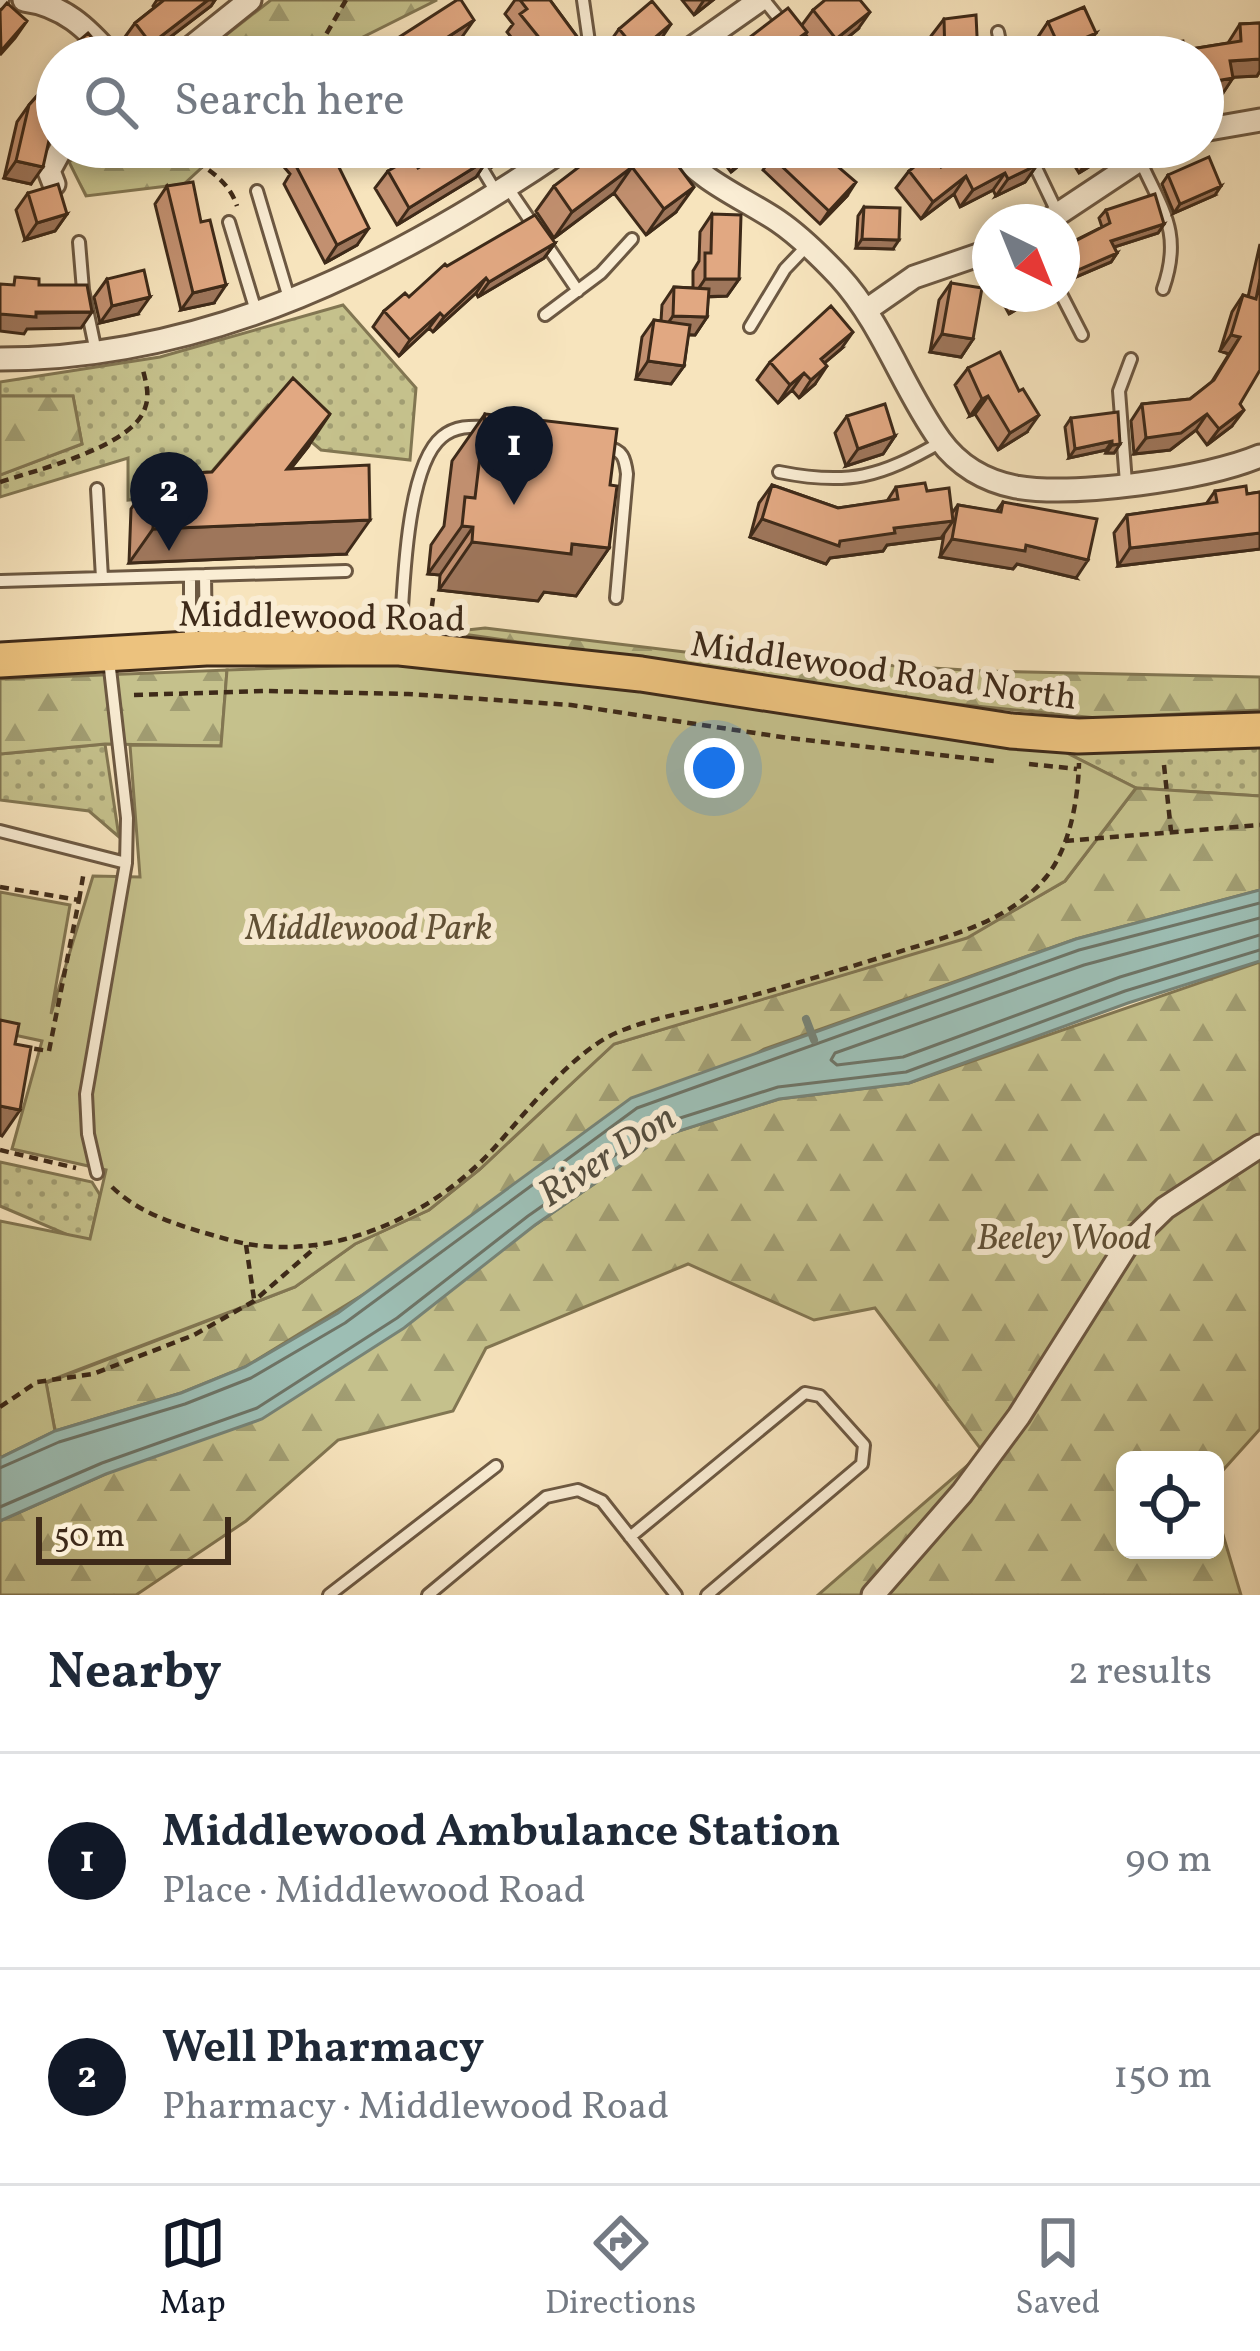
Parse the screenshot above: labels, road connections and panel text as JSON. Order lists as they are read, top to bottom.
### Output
{
  "streets": {
    "main road": ["Middlewood Road", "Middlewood Road North"]
  },
  "crossings": [
    ["Middlewood Road", "Middlewood Road North"]
  ],
  "water": ["River Don"],
  "parks": ["Middlewood Park", "Beeley Wood"],
  "scale_bar": "50 m",
  "north": "bottom right",
  "page": {
    "search": "Search here",
    "pins": ["1", "2"],
    "scale": "50 m",
    "heading": ["Nearby", "2 results"],
    "list": [
      {
        "mark": "1",
        "name": "Middlewood Ambulance Station",
        "note": "Place · Middlewood Road",
        "value": "90 m"
      },
      {
        "mark": "2",
        "name": "Well Pharmacy",
        "note": "Pharmacy · Middlewood Road",
        "value": "150 m"
      }
    ],
    "nav": ["Map", "Directions", "Saved"]
  }
}
